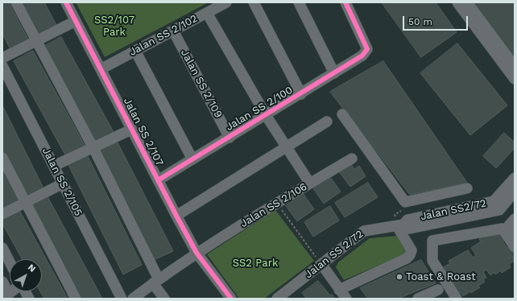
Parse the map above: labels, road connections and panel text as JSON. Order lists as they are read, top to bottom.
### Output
{
  "streets": {
    "street": [
      "Jalan SS 2/102",
      "Jalan SS 2/109",
      "Jalan SS 2/100",
      "Jalan SS 2/107",
      "Jalan SS 2/105",
      "Jalan SS 2/106",
      "Jalan SS2/72",
      "Jalan SS 2/72"
    ]
  },
  "crossings": [
    ["Jalan SS 2/102", "Jalan SS 2/109"],
    ["Jalan SS 2/102", "Jalan SS 2/107"],
    ["Jalan SS 2/109", "Jalan SS 2/100"],
    ["Jalan SS 2/100", "Jalan SS 2/107"],
    ["Jalan SS 2/107", "Jalan SS 2/106"],
    ["Jalan SS2/72", "Jalan SS 2/72"]
  ],
  "parks": ["SS2/107 Park", "SS2 Park"],
  "places": ["Toast & Roast"],
  "scale_bar": "50 m",
  "north": "top right"
}
